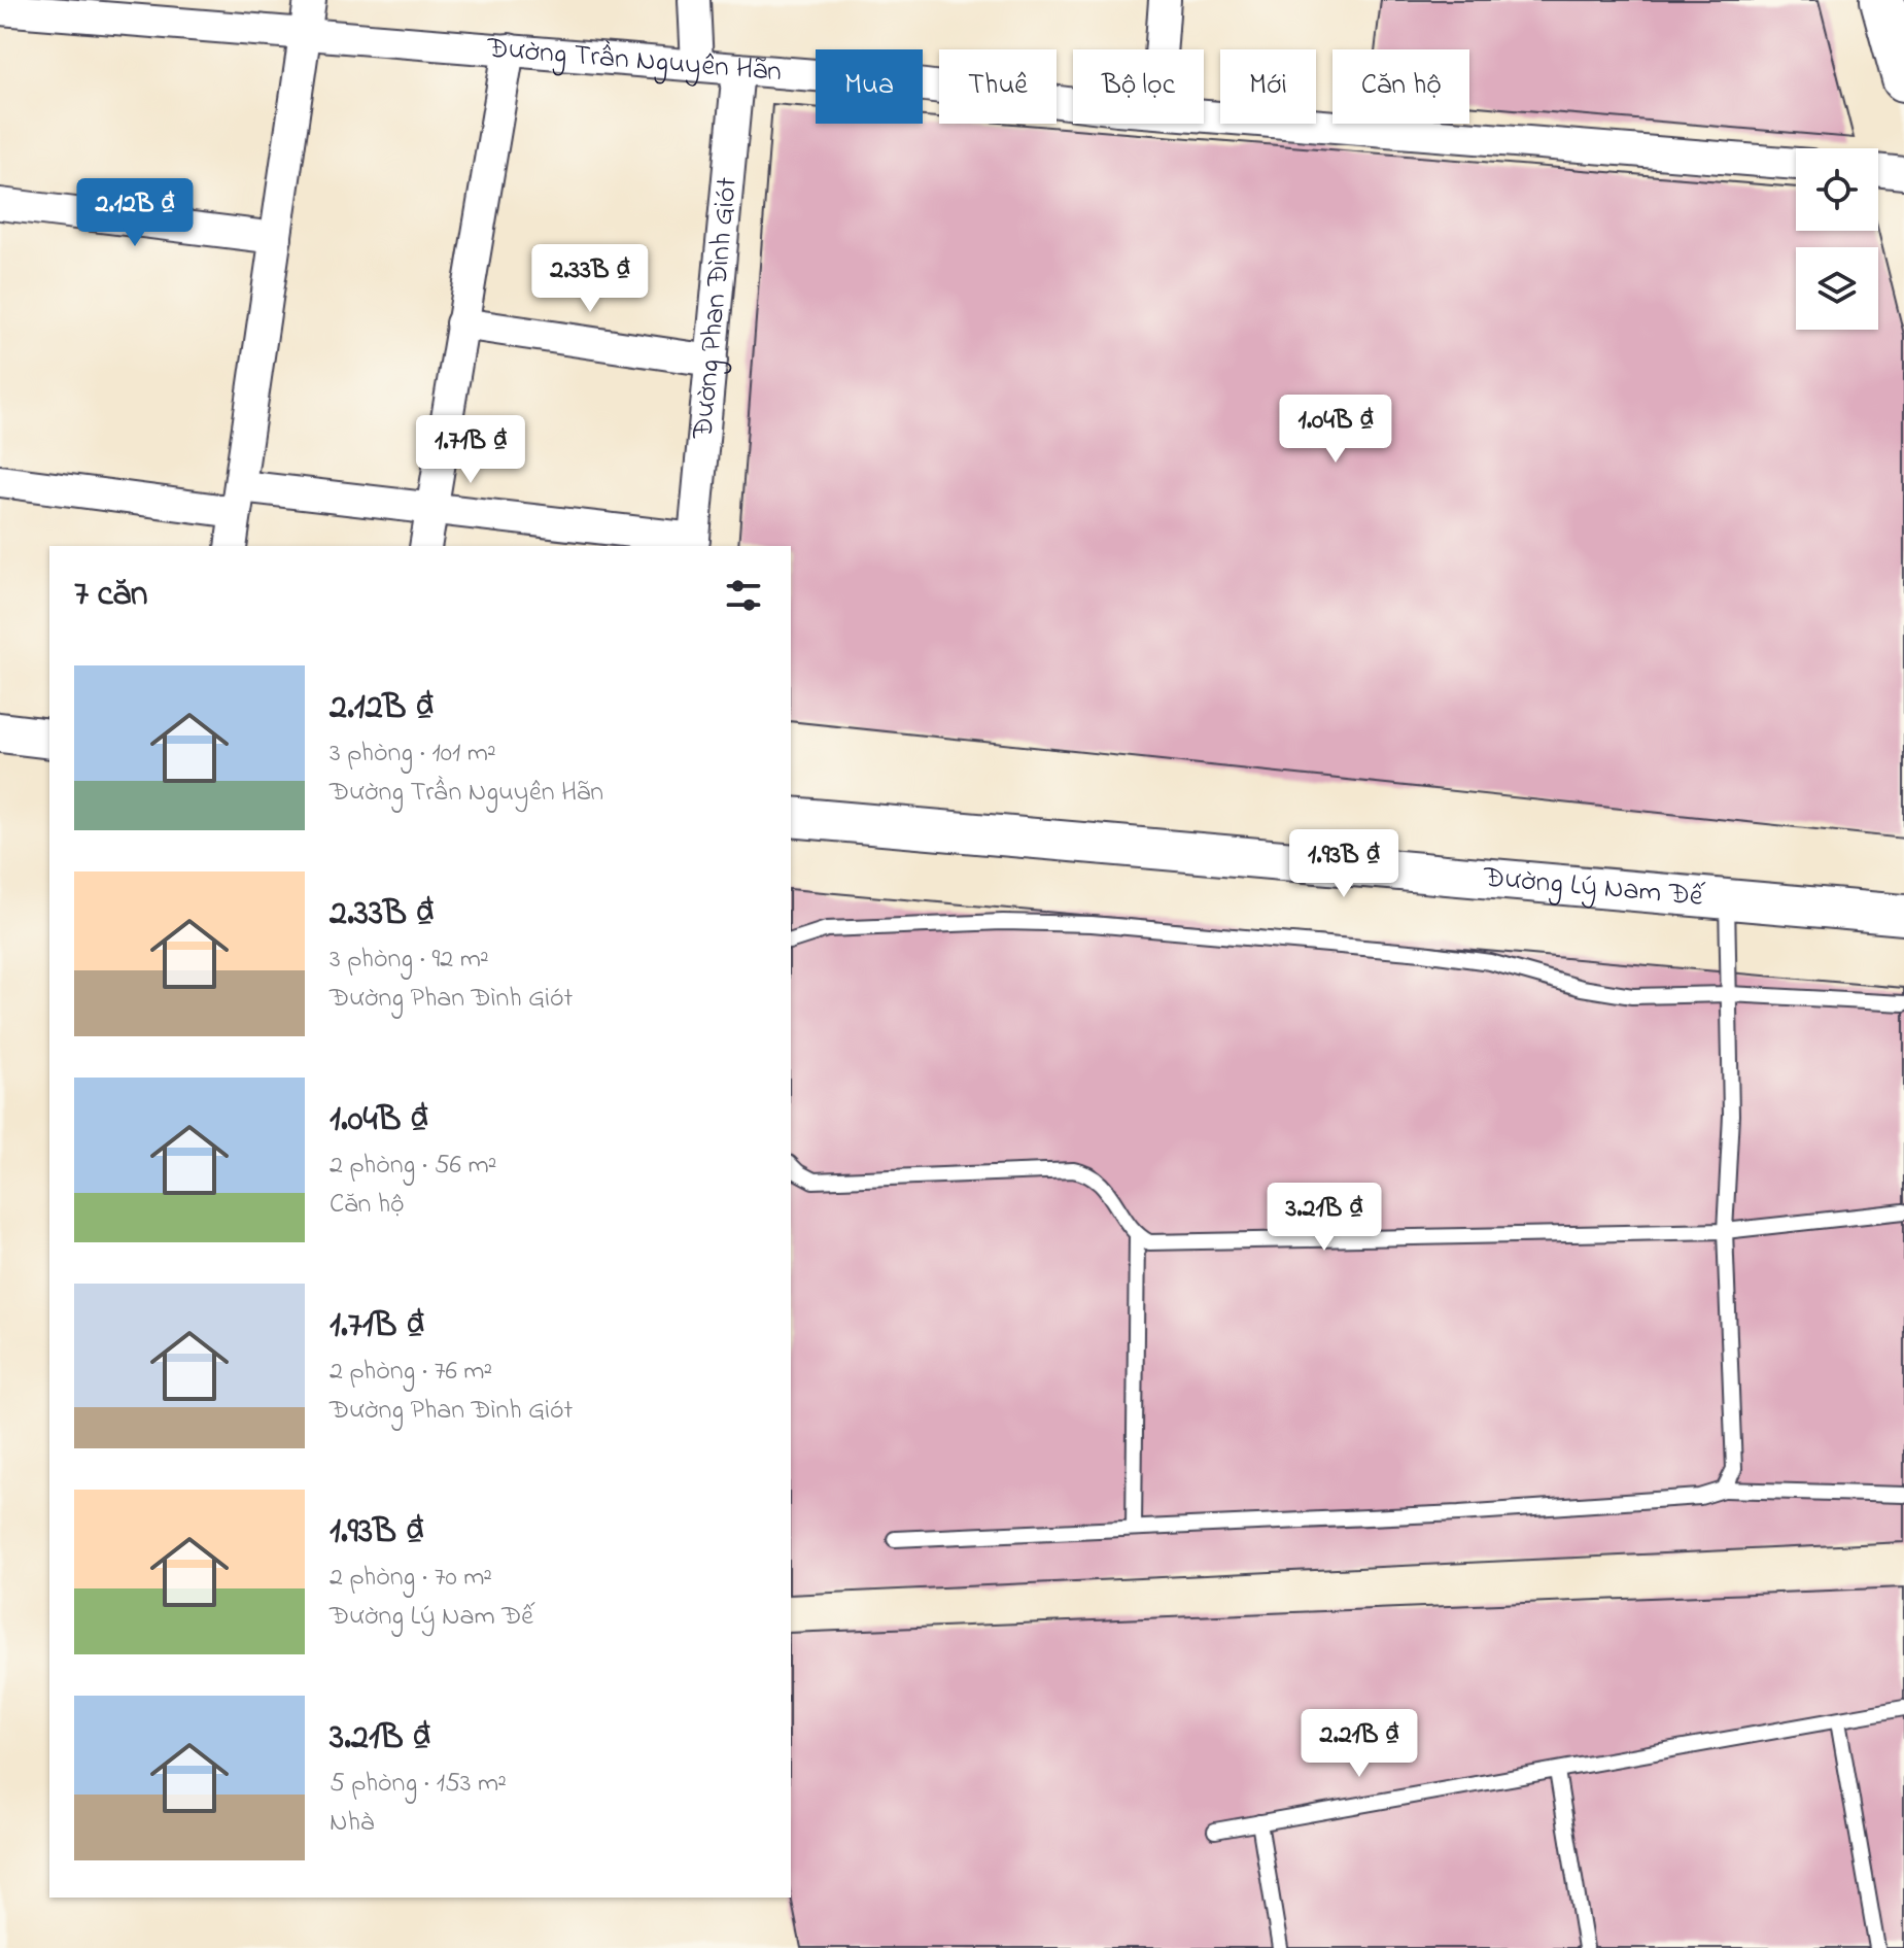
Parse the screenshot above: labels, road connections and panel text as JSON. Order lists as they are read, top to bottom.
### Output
{
  "streets": {
    "street": ["Đường Trần Nguyên Hãn", "Đường Phan Đình Giót", "Đường Lý Nam Đế"]
  },
  "crossings": [
    ["Đường Trần Nguyên Hãn", "Đường Phan Đình Giót"]
  ],
  "page": {
    "chip": [
      "Mua",
      "Thuê",
      "Bộ lọc",
      "Mới",
      "Căn hộ"
    ],
    "price": [
      "2.12B ₫",
      "2.33B ₫",
      "1.04B ₫",
      "1.71B ₫",
      "1.93B ₫",
      "3.21B ₫",
      "2.21B ₫"
    ],
    "heading": "7 căn",
    "list": [
      {
        "name": "2.12B ₫",
        "note": "3 phòng · 101 m² · Đường Trần Nguyên Hãn"
      },
      {
        "name": "2.33B ₫",
        "note": "3 phòng · 92 m² · Đường Phan Đình Giót"
      },
      {
        "name": "1.04B ₫",
        "note": "2 phòng · 56 m² · Căn hộ"
      },
      {
        "name": "1.71B ₫",
        "note": "2 phòng · 76 m² · Đường Phan Đình Giót"
      },
      {
        "name": "1.93B ₫",
        "note": "2 phòng · 70 m² · Đường Lý Nam Đế"
      },
      {
        "name": "3.21B ₫",
        "note": "5 phòng · 153 m² · Nhà"
      }
    ]
  }
}
